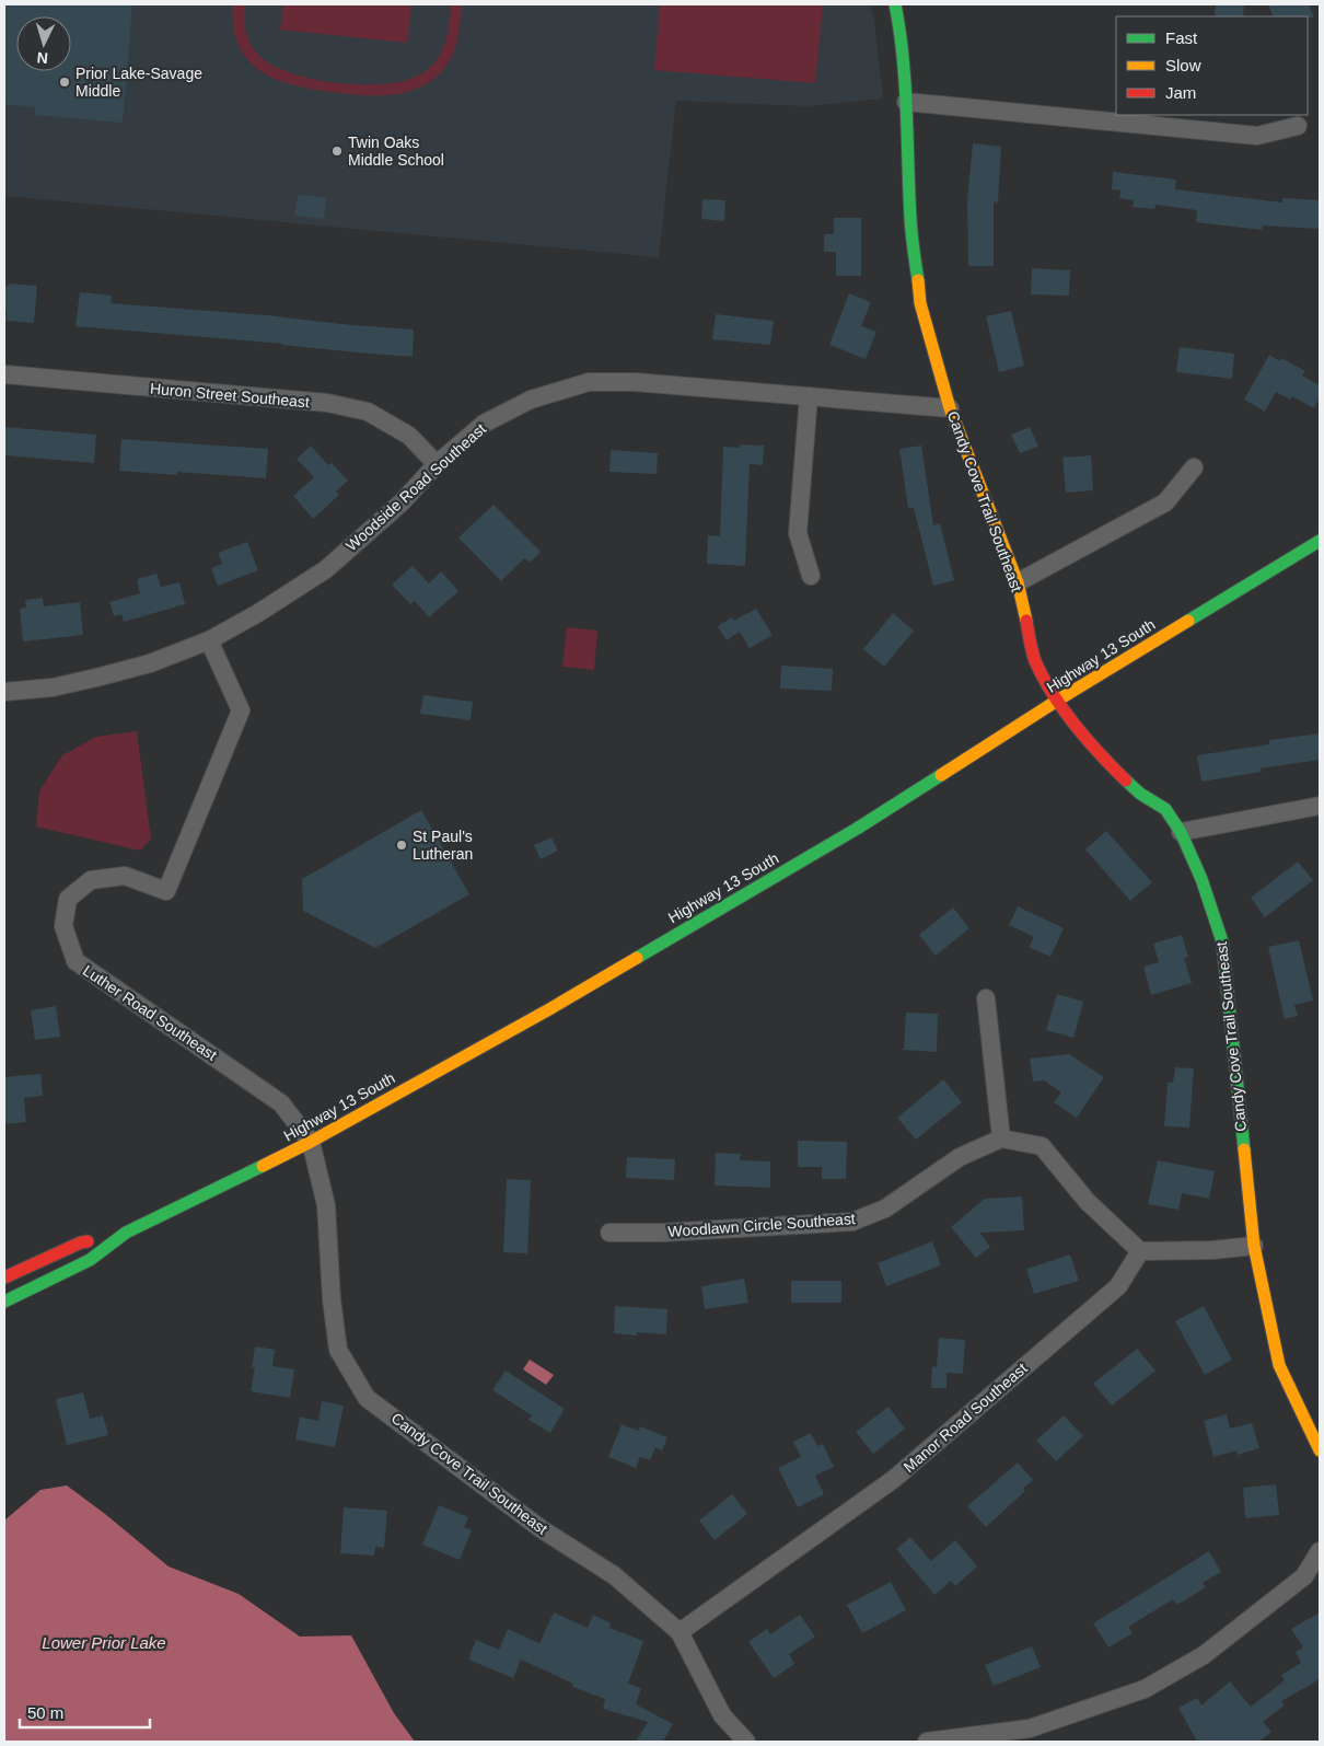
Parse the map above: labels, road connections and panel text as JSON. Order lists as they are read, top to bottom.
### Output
{
  "streets": {
    "main road": ["Candy Cove Trail Southeast", "Highway 13 South"],
    "street": [
      "Huron Street Southeast",
      "Woodside Road Southeast",
      "Luther Road Southeast",
      "Woodlawn Circle Southeast",
      "Manor Road Southeast"
    ]
  },
  "crossings": [
    ["Huron Street Southeast", "Woodside Road Southeast"],
    ["Woodside Road Southeast", "Candy Cove Trail Southeast"],
    ["Woodside Road Southeast", "Luther Road Southeast"],
    ["Candy Cove Trail Southeast", "Highway 13 South"],
    ["Candy Cove Trail Southeast", "Luther Road Southeast"],
    ["Candy Cove Trail Southeast", "Manor Road Southeast"],
    ["Highway 13 South", "Luther Road Southeast"]
  ],
  "water": ["Lower Prior Lake"],
  "places": ["Prior Lake-Savage Middle", "Twin Oaks Middle School", "St Paul's Lutheran"],
  "legend": ["Fast", "Slow", "Jam"],
  "scale_bar": "50 m",
  "north": "bottom"
}
